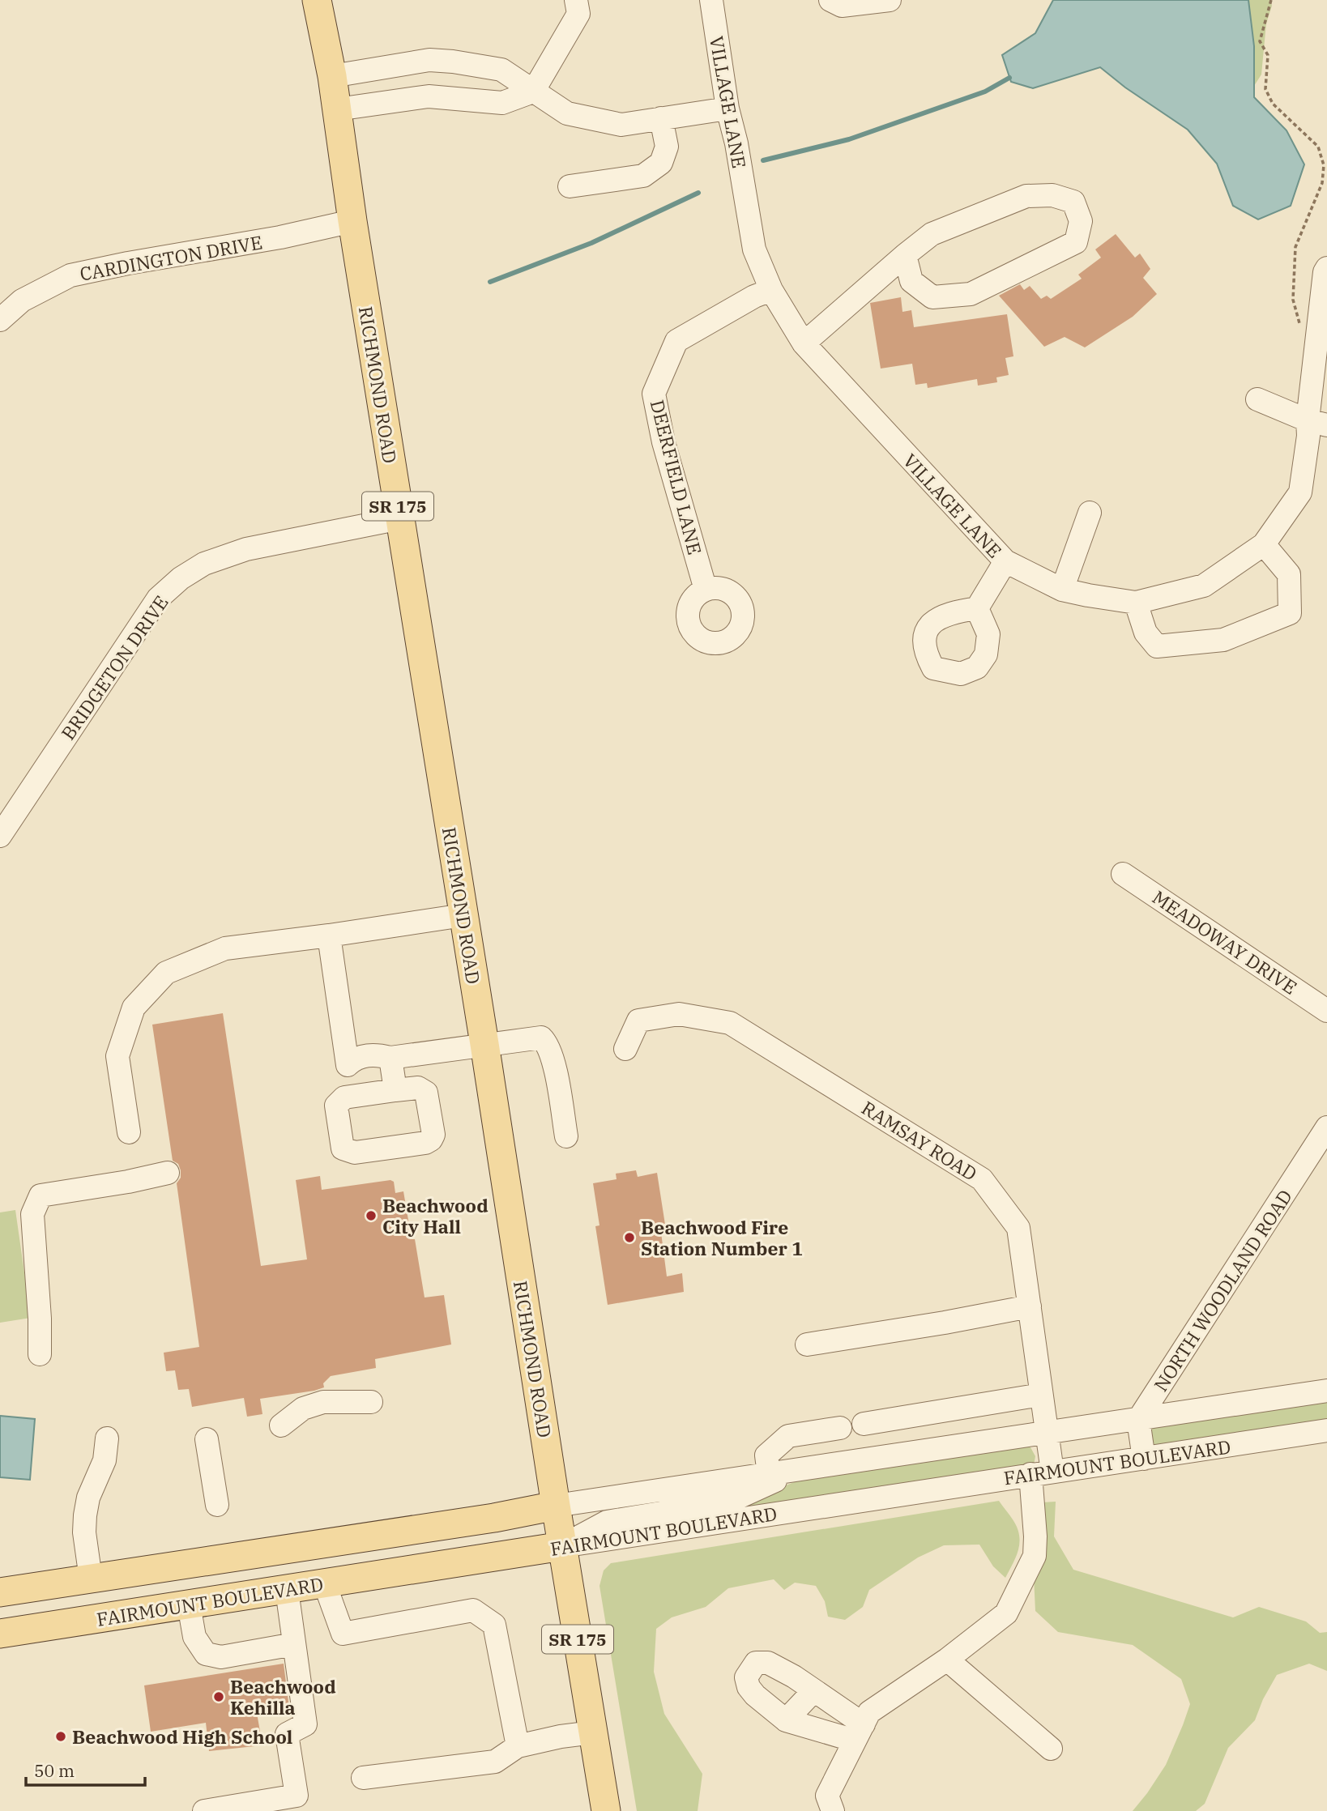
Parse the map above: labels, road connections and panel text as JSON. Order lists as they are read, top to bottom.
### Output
{
  "streets": {
    "main road": ["RICHMOND ROAD", "SR 175", "FAIRMOUNT BOULEVARD"],
    "street": [
      "VILLAGE LANE",
      "CARDINGTON DRIVE",
      "DEERFIELD LANE",
      "BRIDGETON DRIVE",
      "MEADOWAY DRIVE",
      "RAMSAY ROAD",
      "NORTH WOODLAND ROAD"
    ]
  },
  "crossings": [
    ["VILLAGE LANE", "DEERFIELD LANE"],
    ["CARDINGTON DRIVE", "RICHMOND ROAD"],
    ["RICHMOND ROAD", "BRIDGETON DRIVE"],
    ["RICHMOND ROAD", "FAIRMOUNT BOULEVARD"],
    ["RAMSAY ROAD", "FAIRMOUNT BOULEVARD"],
    ["NORTH WOODLAND ROAD", "FAIRMOUNT BOULEVARD"]
  ],
  "places": [
    "Beachwood City Hall",
    "Beachwood Fire Station Number 1",
    "Beachwood Kehilla",
    "Beachwood High School"
  ],
  "scale_bar": "50 m"
}
